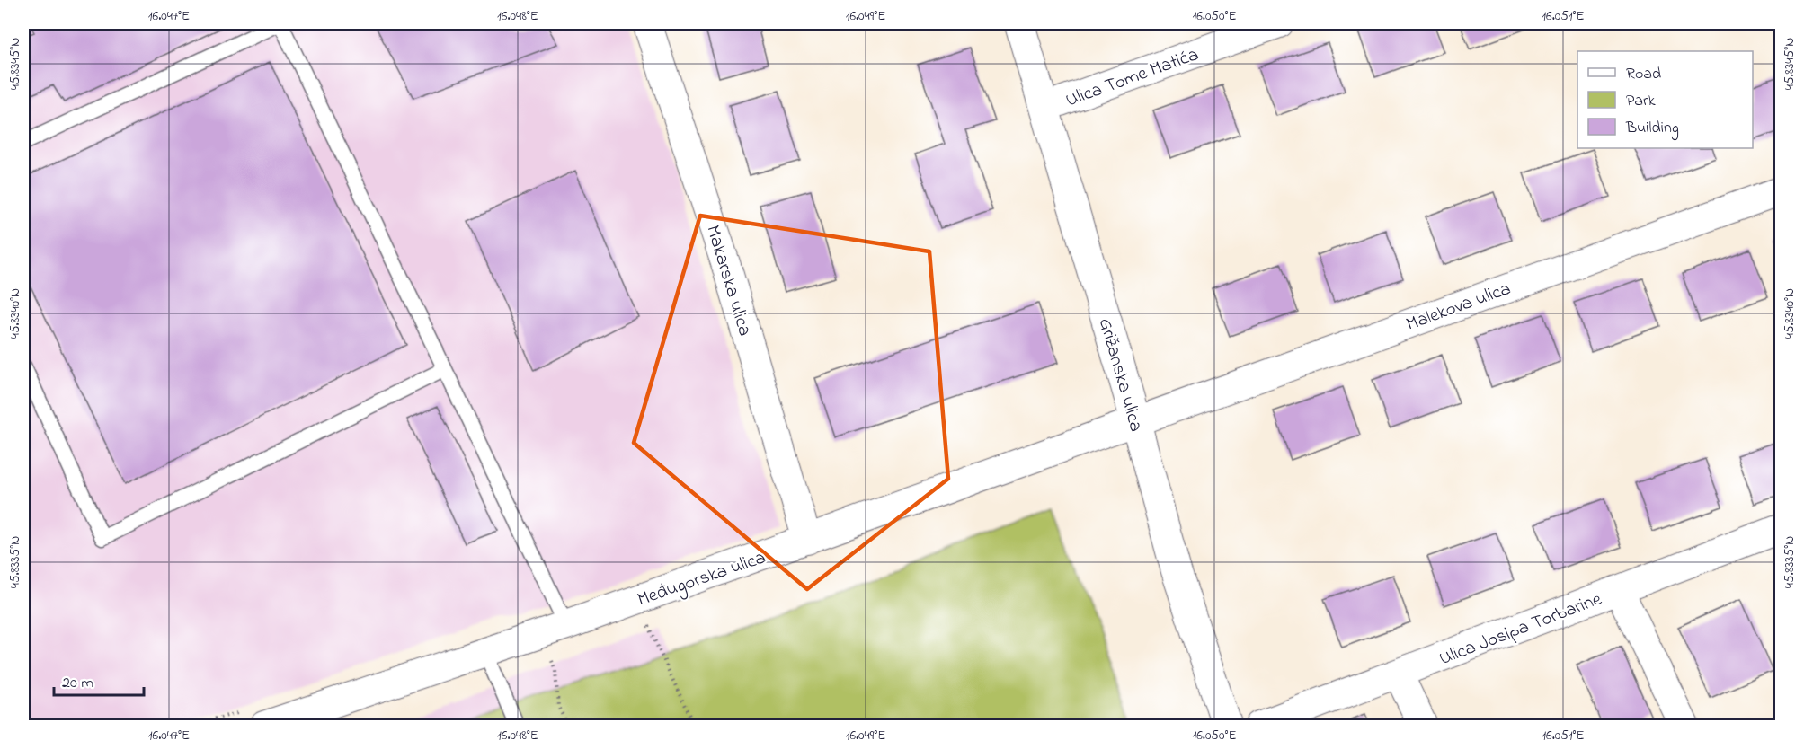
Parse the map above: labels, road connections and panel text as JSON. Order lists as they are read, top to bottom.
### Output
{
  "streets": {
    "street": [
      "Ulica Tome Matića",
      "Makarska ulica",
      "Malekova ulica",
      "Grižanska ulica",
      "Međugorska ulica",
      "Ulica Josipa Torbarine"
    ]
  },
  "crossings": [
    ["Ulica Tome Matića", "Grižanska ulica"],
    ["Makarska ulica", "Međugorska ulica"],
    ["Malekova ulica", "Grižanska ulica"],
    ["Malekova ulica", "Međugorska ulica"],
    ["Grižanska ulica", "Međugorska ulica"]
  ],
  "legend": ["Road", "Park", "Building"],
  "scale_bar": "20 m",
  "coordinates": [
    "16.047°E",
    "16.048°E",
    "16.049°E",
    "16.050°E",
    "16.051°E",
    "45.8345°N",
    "45.8340°N",
    "45.8335°N"
  ]
}
